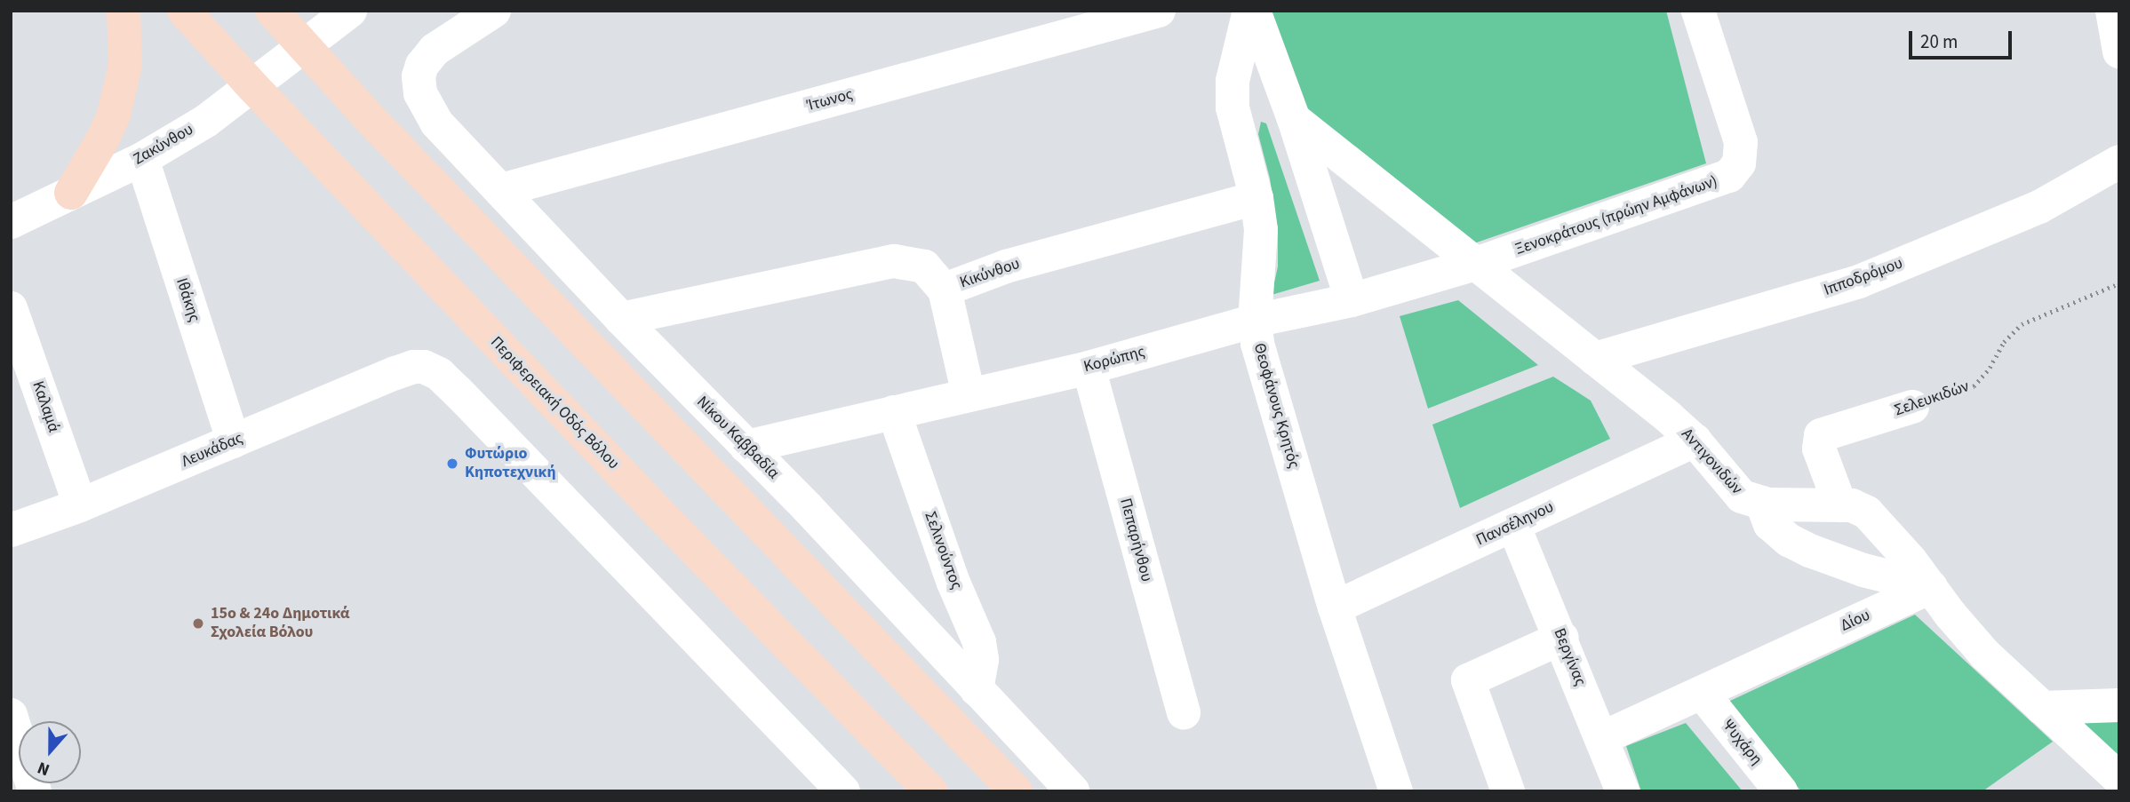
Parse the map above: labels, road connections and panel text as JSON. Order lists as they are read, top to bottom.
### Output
{
  "streets": {
    "main road": ["Περιφερειακή Οδός Βόλου"],
    "street": [
      "Ίτωνος",
      "Ζακύνθου",
      "Ξενοκράτους (πρώην Αμφάνων)",
      "Κικύνθου",
      "Ιπποδρόμου",
      "Ιθάκης",
      "Κορώπης",
      "Σελευκιδών",
      "Θεοφάνους Κρητός",
      "Καλαμά",
      "Νίκου Καββαδία",
      "Λευκάδας",
      "Αντιγονιδών",
      "Πανσέληνου",
      "Πεπαρήνθου",
      "Σελινούντος",
      "Δίου",
      "Βεργίνας",
      "Ψυχάρη"
    ]
  },
  "crossings": [
    ["Ίτωνος", "Νίκου Καββαδία"],
    ["Ζακύνθου", "Ιθάκης"],
    ["Ζακύνθου", "Περιφερειακή Οδός Βόλου"],
    ["Ξενοκράτους (πρώην Αμφάνων)", "Κορώπης"],
    ["Ξενοκράτους (πρώην Αμφάνων)", "Αντιγονιδών"],
    ["Κικύνθου", "Θεοφάνους Κρητός"],
    ["Κικύνθου", "Νίκου Καββαδία"],
    ["Ιπποδρόμου", "Αντιγονιδών"],
    ["Ιθάκης", "Λευκάδας"],
    ["Κορώπης", "Θεοφάνους Κρητός"],
    ["Κορώπης", "Νίκου Καββαδία"],
    ["Κορώπης", "Αντιγονιδών"],
    ["Κορώπης", "Πεπαρήνθου"],
    ["Κορώπης", "Σελινούντος"],
    ["Σελευκιδών", "Αντιγονιδών"],
    ["Θεοφάνους Κρητός", "Αντιγονιδών"],
    ["Θεοφάνους Κρητός", "Πανσέληνου"],
    ["Καλαμά", "Λευκάδας"],
    ["Νίκου Καββαδία", "Σελινούντος"],
    ["Αντιγονιδών", "Πανσέληνου"],
    ["Αντιγονιδών", "Δίου"],
    ["Πανσέληνου", "Βεργίνας"],
    ["Δίου", "Βεργίνας"],
    ["Δίου", "Ψυχάρη"]
  ],
  "places": ["Φυτώριο Κηποτεχνική", "15ο & 24ο Δημοτικά Σχολεία Βόλου"],
  "scale_bar": "20 m",
  "north": "bottom"
}
